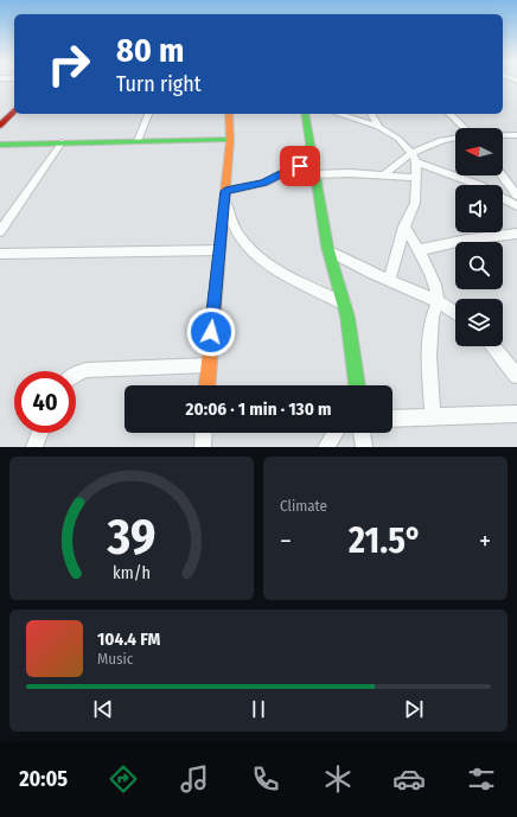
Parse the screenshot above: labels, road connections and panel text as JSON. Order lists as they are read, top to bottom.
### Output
{
  "north": "left",
  "page": {
    "turn": ["80 m", "Turn right"],
    "limit": "40",
    "trip": "20:06 · 1 min · 130 m",
    "tile": "Climate",
    "heat": ["−", "21.5°", "+"],
    "song": ["104.4 FM", "Music"],
    "tabs": "20:05",
    "gauge": ["39", "km/h"]
  }
}
